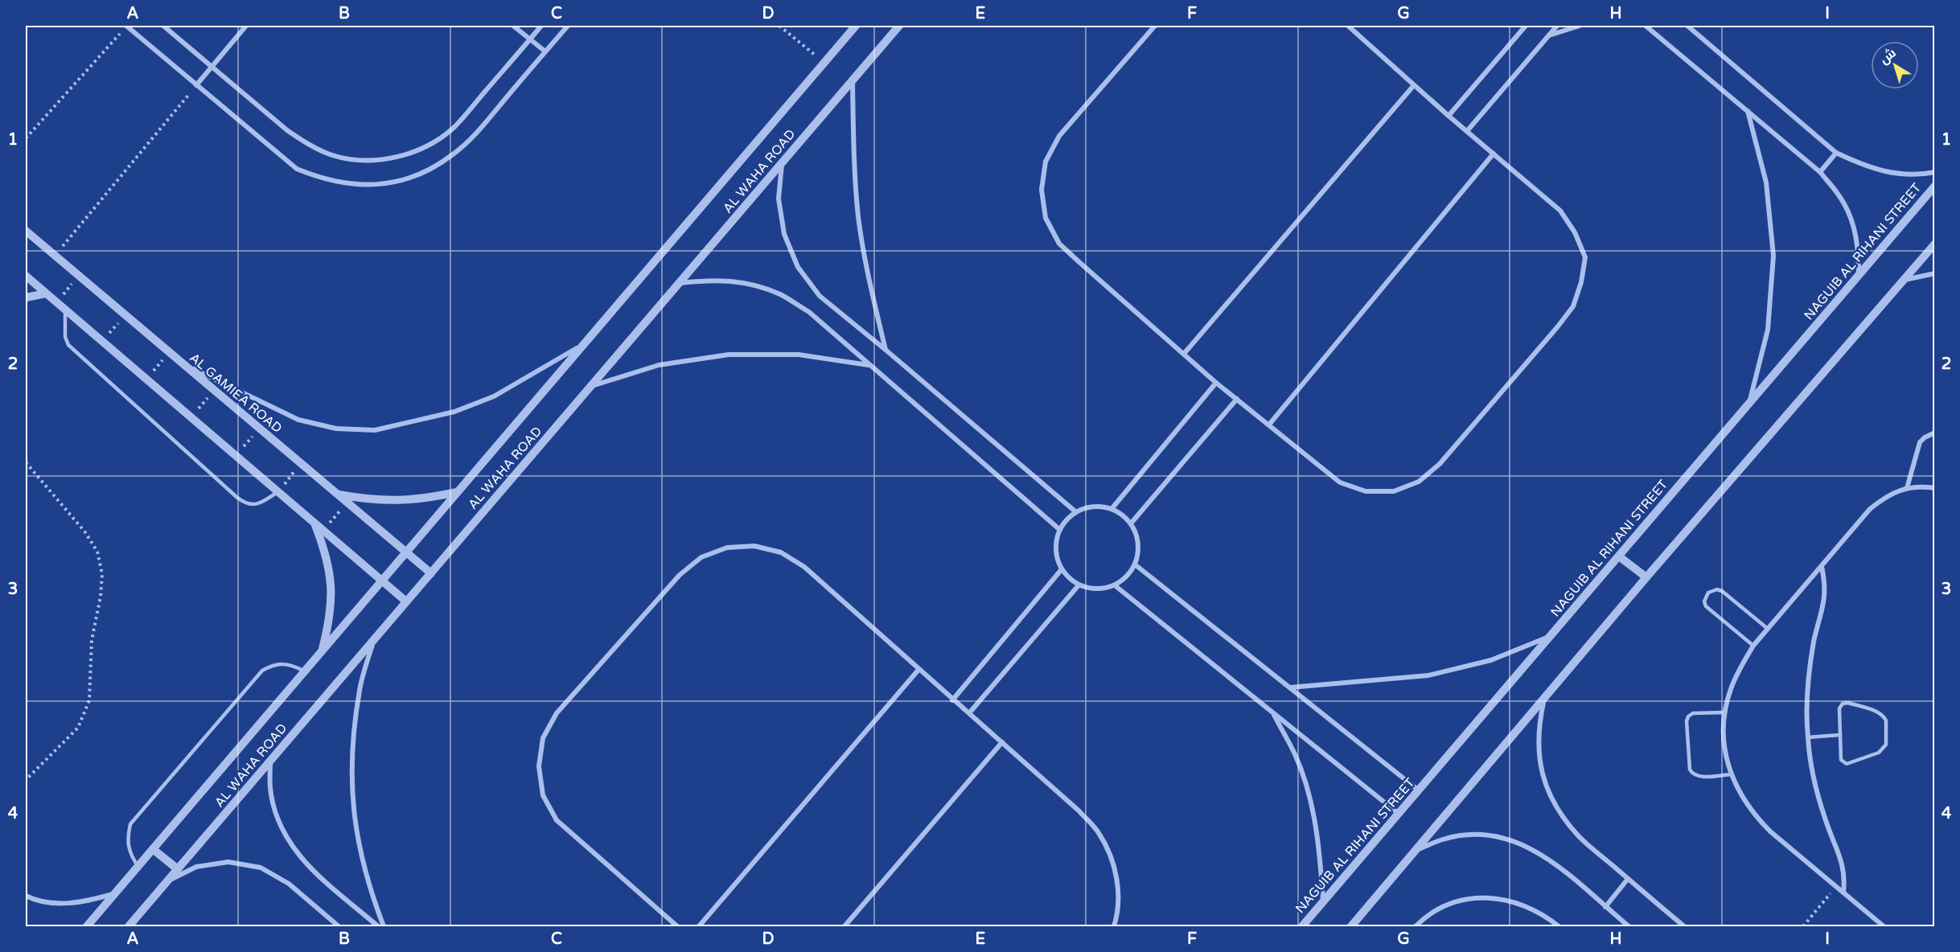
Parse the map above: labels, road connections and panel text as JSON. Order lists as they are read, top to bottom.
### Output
{
  "streets": {
    "street": ["AL WAHA ROAD", "NAGUIB AL RIHANI STREET", "AL GAMIEA ROAD"]
  },
  "crossings": [
    ["AL WAHA ROAD", "AL GAMIEA ROAD"]
  ],
  "north": "top left",
  "grid": {
    "columns": [
      "A",
      "B",
      "C",
      "D",
      "E",
      "F",
      "G",
      "H",
      "I"
    ],
    "rows": [
      "1",
      "2",
      "3",
      "4"
    ]
  }
}
